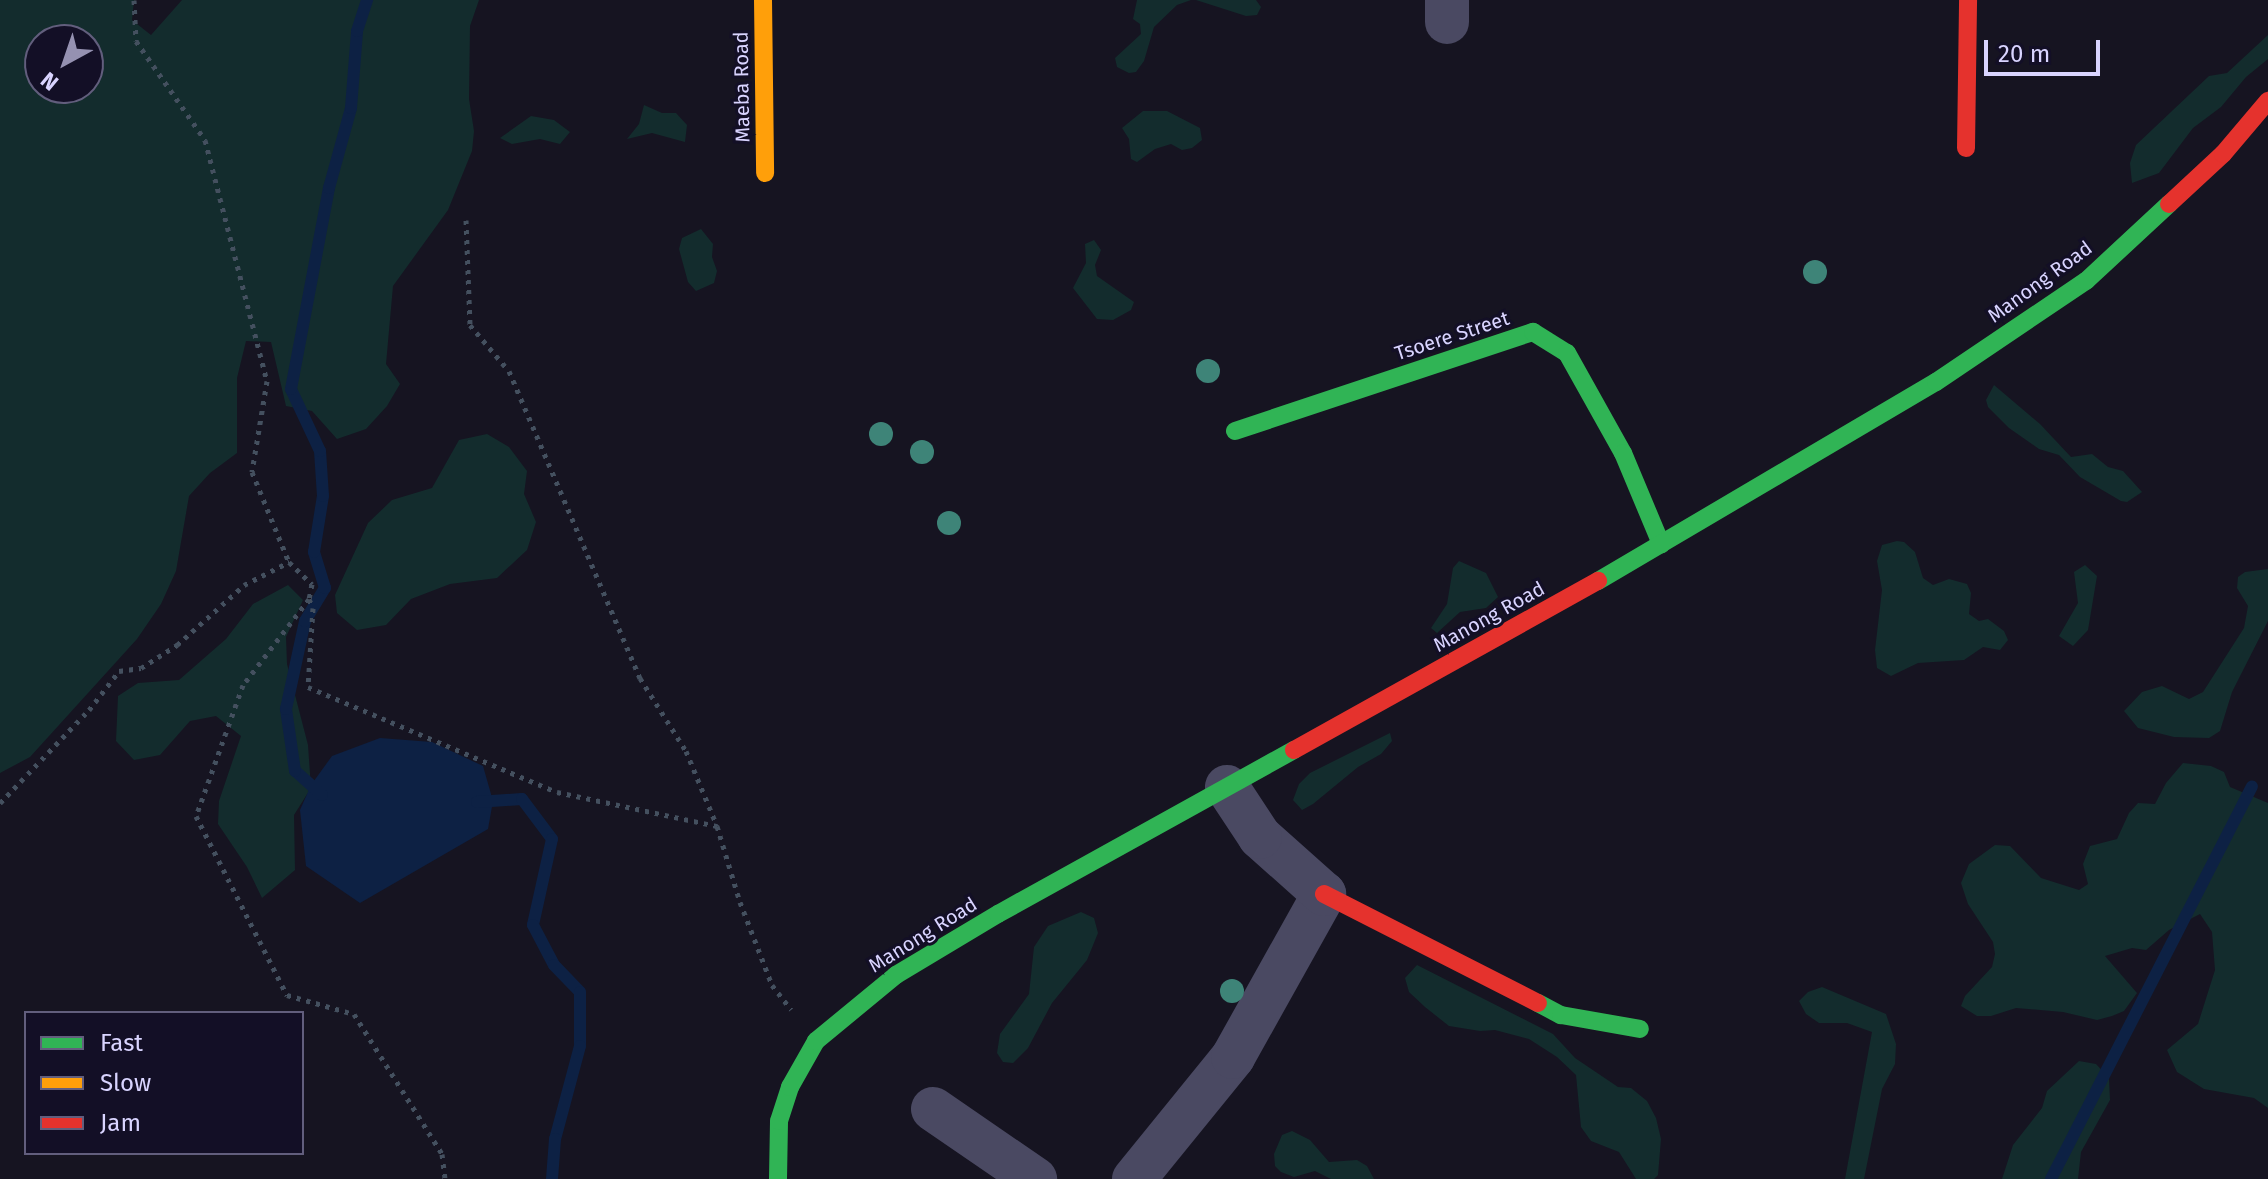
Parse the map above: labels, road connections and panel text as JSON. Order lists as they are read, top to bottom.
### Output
{
  "streets": {
    "street": ["Maeba Road", "Manong Road", "Tsoere Street"]
  },
  "crossings": [
    ["Manong Road", "Tsoere Street"]
  ],
  "legend": ["Fast", "Slow", "Jam"],
  "scale_bar": "20 m",
  "north": "bottom left"
}
